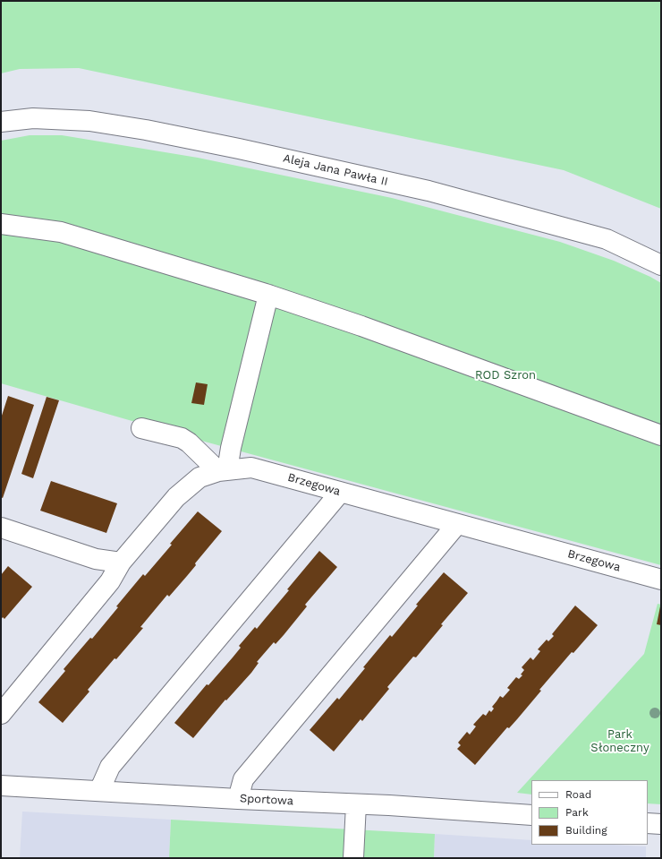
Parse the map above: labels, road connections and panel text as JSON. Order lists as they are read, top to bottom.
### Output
{
  "streets": {
    "street": ["Aleja Jana Pawła II", "Brzegowa", "Sportowa"]
  },
  "parks": ["ROD Szron", "Park Słoneczny"],
  "legend": ["Road", "Park", "Building"]
}
